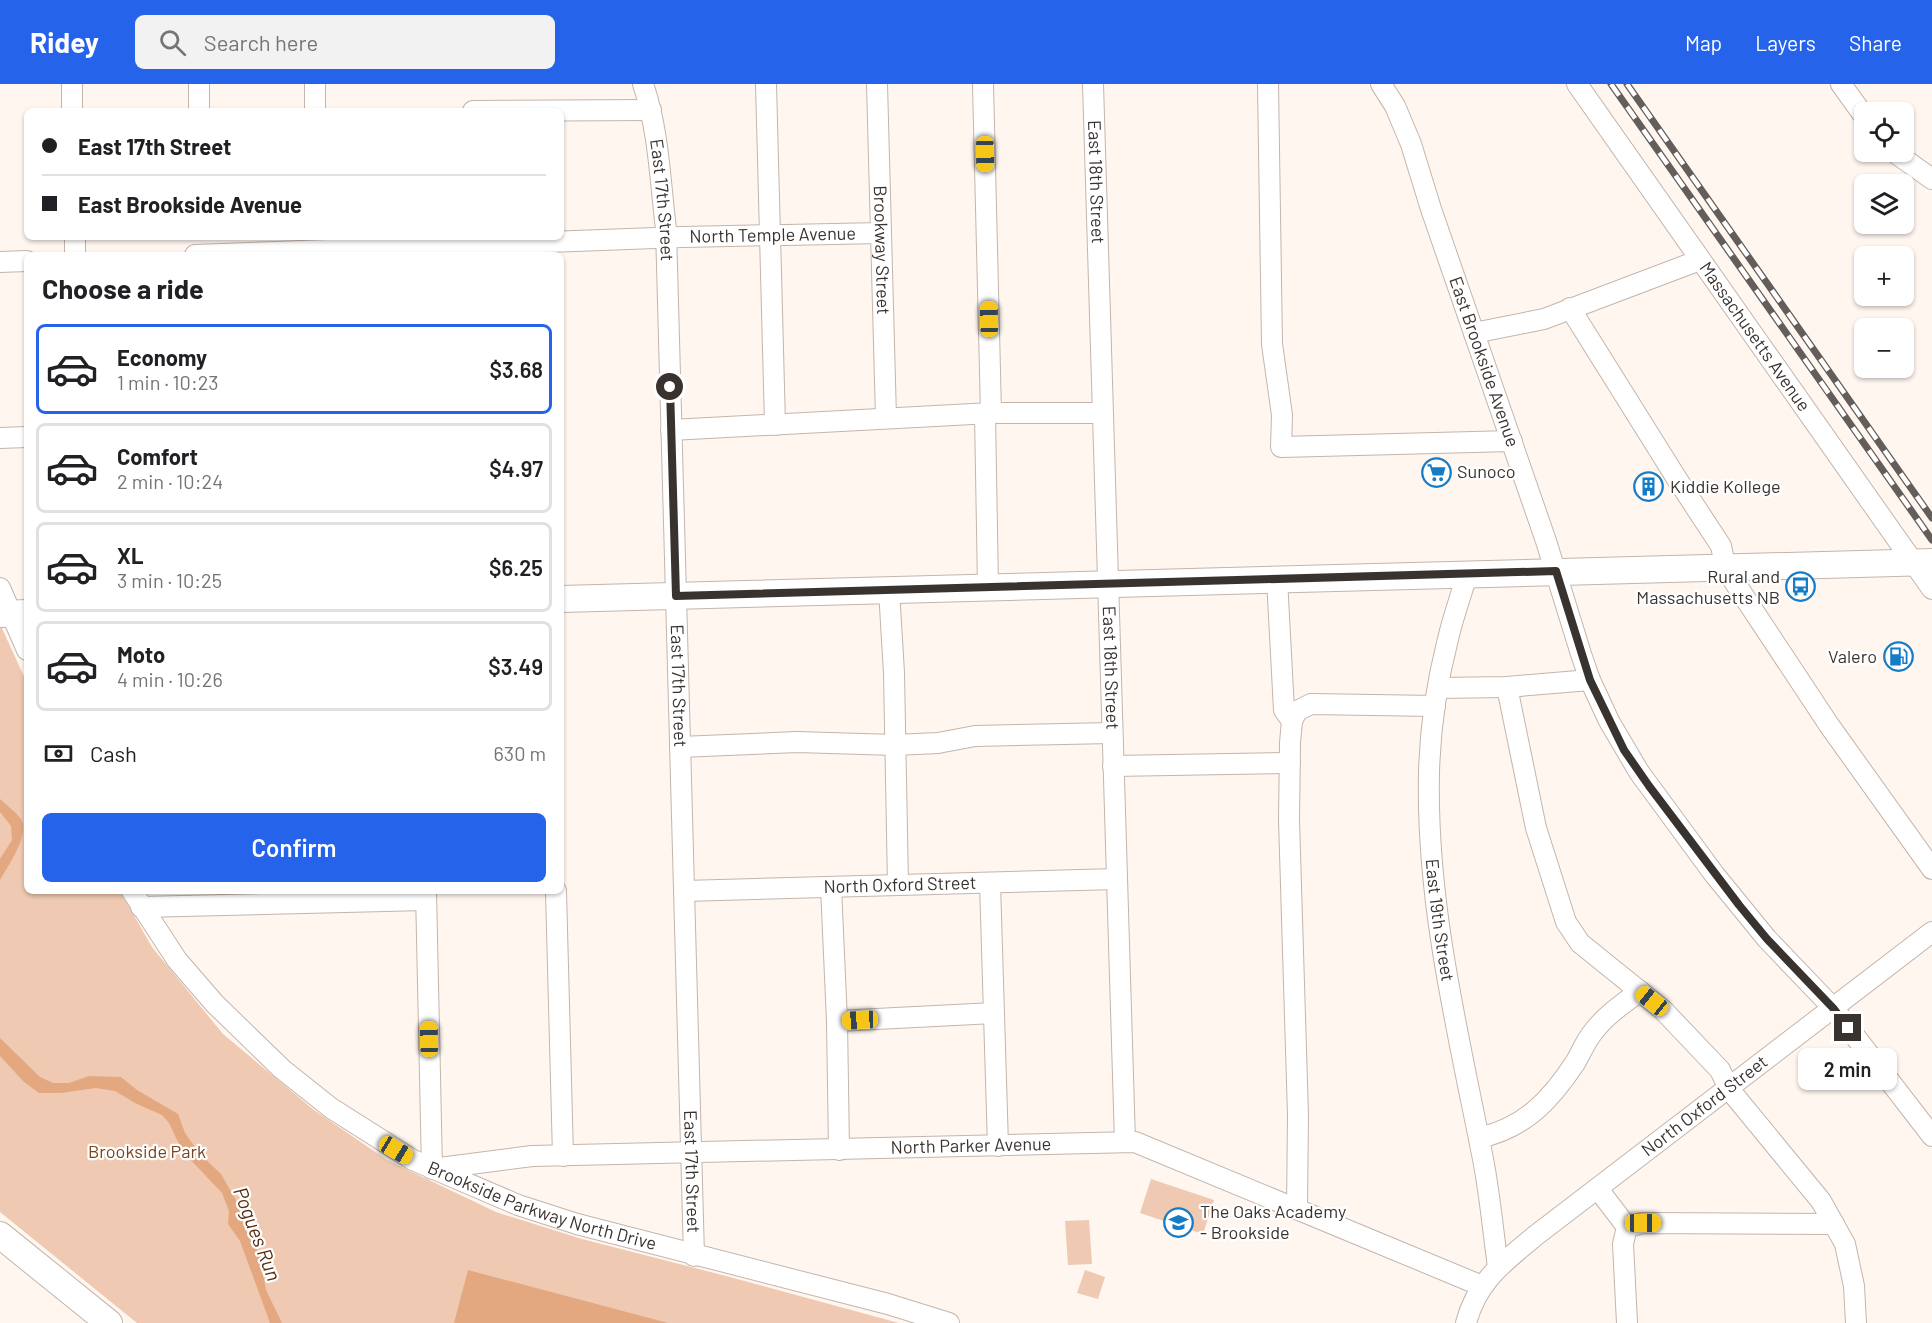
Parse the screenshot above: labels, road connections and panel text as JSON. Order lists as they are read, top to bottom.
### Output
{
  "streets": {
    "street": [
      "East 18th Street",
      "East 17th Street",
      "North Temple Avenue",
      "Brookway Street",
      "Massachusetts Avenue",
      "East Brookside Avenue",
      "North Oxford Street",
      "East 19th Street",
      "North Parker Avenue",
      "Brookside Parkway North Drive"
    ]
  },
  "crossings": [
    ["East 18th Street", "North Oxford Street"],
    ["East 18th Street", "North Parker Avenue"],
    ["East 17th Street", "North Temple Avenue"],
    ["East 17th Street", "North Oxford Street"],
    ["East 17th Street", "North Parker Avenue"],
    ["East 17th Street", "Brookside Parkway North Drive"],
    ["North Temple Avenue", "Brookway Street"],
    ["East Brookside Avenue", "North Oxford Street"],
    ["North Oxford Street", "East 19th Street"],
    ["North Oxford Street", "North Parker Avenue"],
    ["North Parker Avenue", "Brookside Parkway North Drive"]
  ],
  "water": ["Pogues Run"],
  "parks": ["Brookside Park"],
  "places": {
    "supermarket": ["Sunoco"],
    "building": ["Kiddie Kollege"],
    "bus stop": ["Rural and Massachusetts NB"],
    "fuel station": ["Valero"],
    "school or university": ["The Oaks Academy - Brookside"]
  },
  "page": {
    "header": "Ridey",
    "search": "Search here",
    "nav": ["Map", "Layers", "Share"],
    "map_buttons": ["+", "−"],
    "banner": ["East 17th Street", "East Brookside Avenue"],
    "heading": "Choose a ride",
    "list": [
      {
        "name": "Economy",
        "note": "1 min · 10:23",
        "value": "$3.68"
      },
      {
        "name": "Comfort",
        "note": "2 min · 10:24",
        "value": "$4.97"
      },
      {
        "name": "XL",
        "note": "3 min · 10:25",
        "value": "$6.25"
      },
      {
        "name": "Moto",
        "note": "4 min · 10:26",
        "value": "$3.49"
      }
    ],
    "pay": ["Cash", "630 m"],
    "buttons": "Confirm",
    "bubble": "2 min"
  }
}
